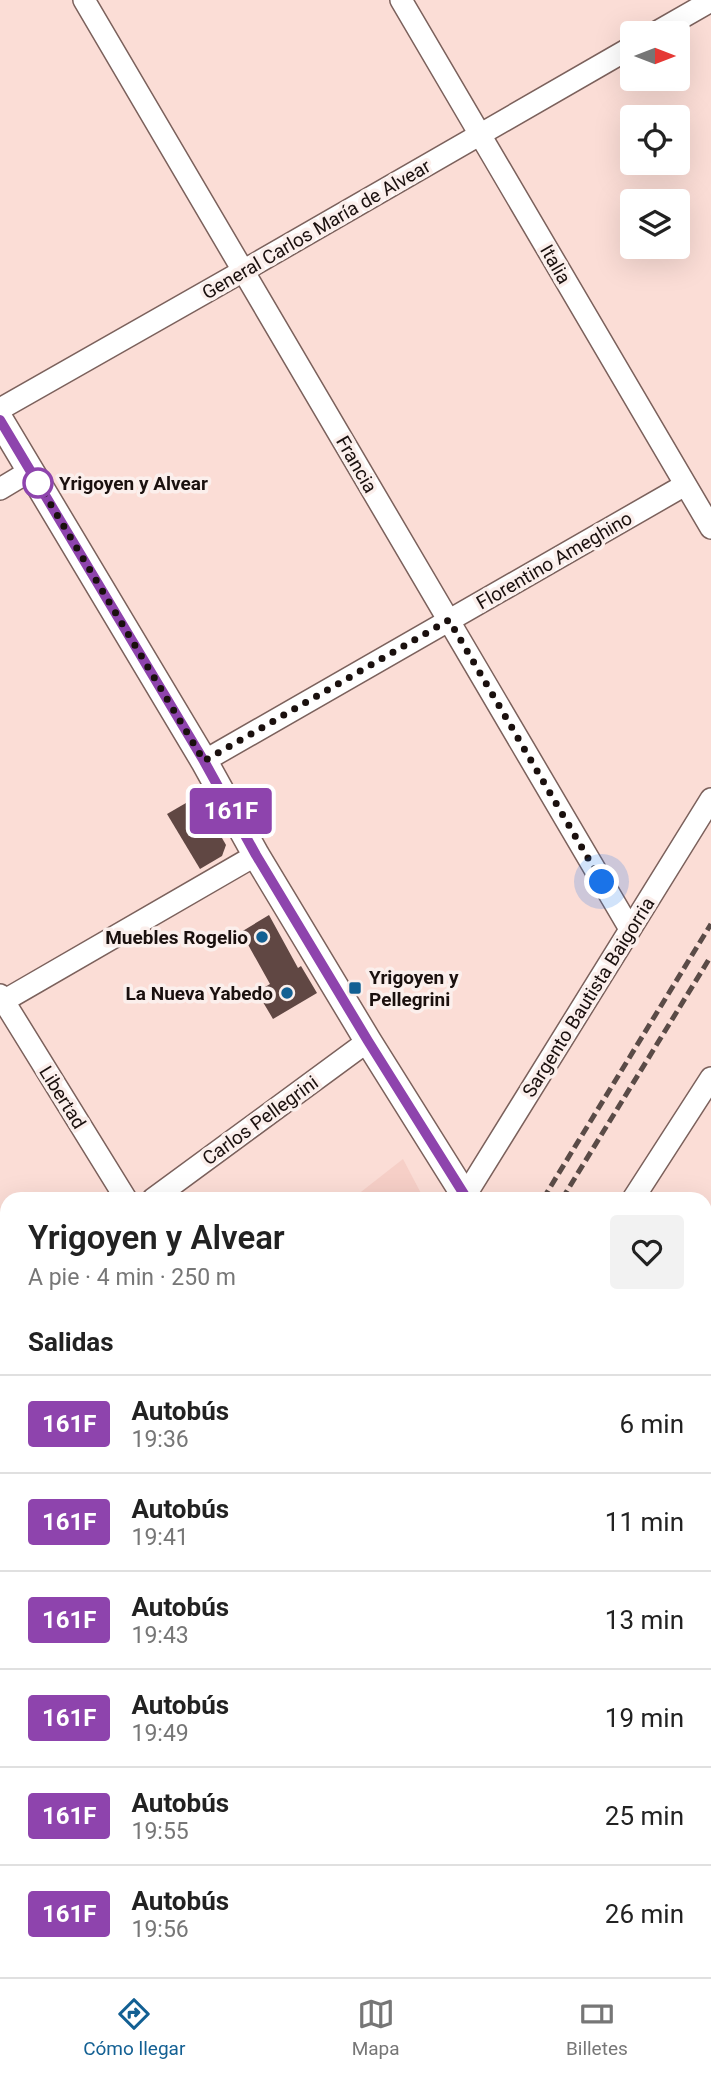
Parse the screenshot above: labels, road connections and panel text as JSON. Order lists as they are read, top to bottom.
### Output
{
  "streets": {
    "street": [
      "General Carlos María de Alvear",
      "Italia",
      "Francia",
      "Florentino Ameghino",
      "Sargento Bautista Baigorria",
      "Libertad",
      "Carlos Pellegrini"
    ]
  },
  "crossings": [
    ["General Carlos María de Alvear", "Italia"],
    ["General Carlos María de Alvear", "Francia"],
    ["Italia", "Florentino Ameghino"],
    ["Francia", "Florentino Ameghino"],
    ["Francia", "Sargento Bautista Baigorria"]
  ],
  "places": {
    "other": ["Yrigoyen y Alvear", "Muebles Rogelio", "La Nueva Yabedo"],
    "transit": ["Yrigoyen y Pellegrini"]
  },
  "lines": ["bus line 161F"],
  "north": "right",
  "page": {
    "on_map": "161F",
    "heading": [
      ["Yrigoyen y Alvear", "A pie · 4 min · 250 m"],
      "Salidas"
    ],
    "list": [
      {
        "mark": "161F",
        "name": "Autobús",
        "note": "19:36",
        "value": "6 min"
      },
      {
        "mark": "161F",
        "name": "Autobús",
        "note": "19:41",
        "value": "11 min"
      },
      {
        "mark": "161F",
        "name": "Autobús",
        "note": "19:43",
        "value": "13 min"
      },
      {
        "mark": "161F",
        "name": "Autobús",
        "note": "19:49",
        "value": "19 min"
      },
      {
        "mark": "161F",
        "name": "Autobús",
        "note": "19:55",
        "value": "25 min"
      },
      {
        "mark": "161F",
        "name": "Autobús",
        "note": "19:56",
        "value": "26 min"
      }
    ],
    "tabs": ["Cómo llegar", "Mapa", "Billetes"]
  }
}
